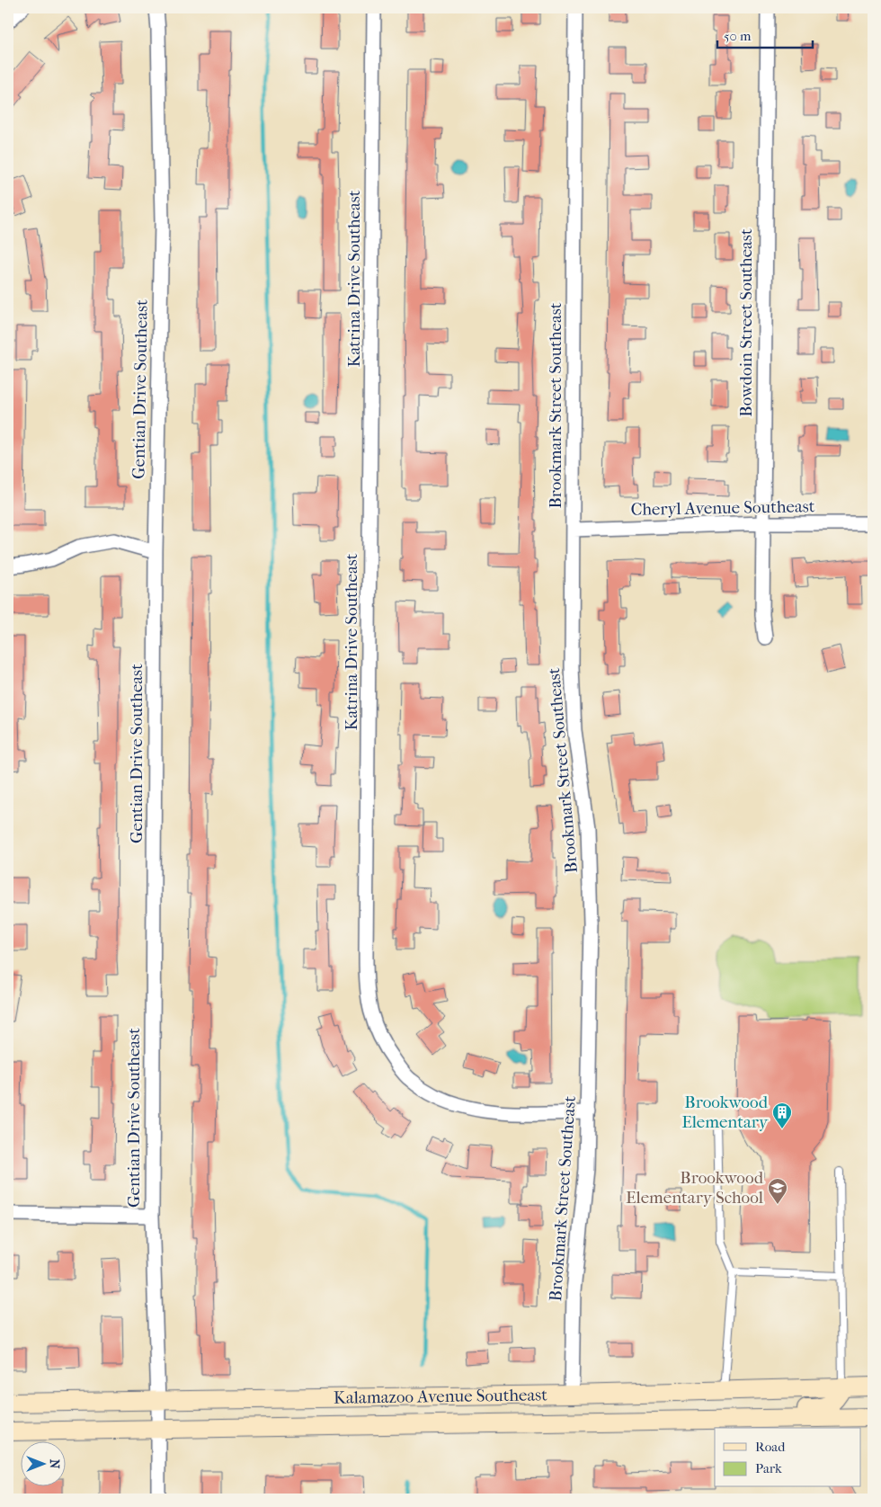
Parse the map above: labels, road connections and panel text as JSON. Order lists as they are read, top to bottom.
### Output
{
  "streets": {
    "main road": ["Kalamazoo Avenue Southeast"],
    "street": [
      "Katrina Drive Southeast",
      "Bowdoin Street Southeast",
      "Gentian Drive Southeast",
      "Brookmark Street Southeast",
      "Cheryl Avenue Southeast"
    ]
  },
  "crossings": [
    ["Katrina Drive Southeast", "Brookmark Street Southeast"],
    ["Bowdoin Street Southeast", "Cheryl Avenue Southeast"],
    ["Gentian Drive Southeast", "Kalamazoo Avenue Southeast"],
    ["Brookmark Street Southeast", "Cheryl Avenue Southeast"],
    ["Brookmark Street Southeast", "Kalamazoo Avenue Southeast"]
  ],
  "places": {
    "building": ["Brookwood Elementary"],
    "school or university": ["Brookwood Elementary School"]
  },
  "legend": ["Road", "Park"],
  "scale_bar": "50 m",
  "north": "right"
}
